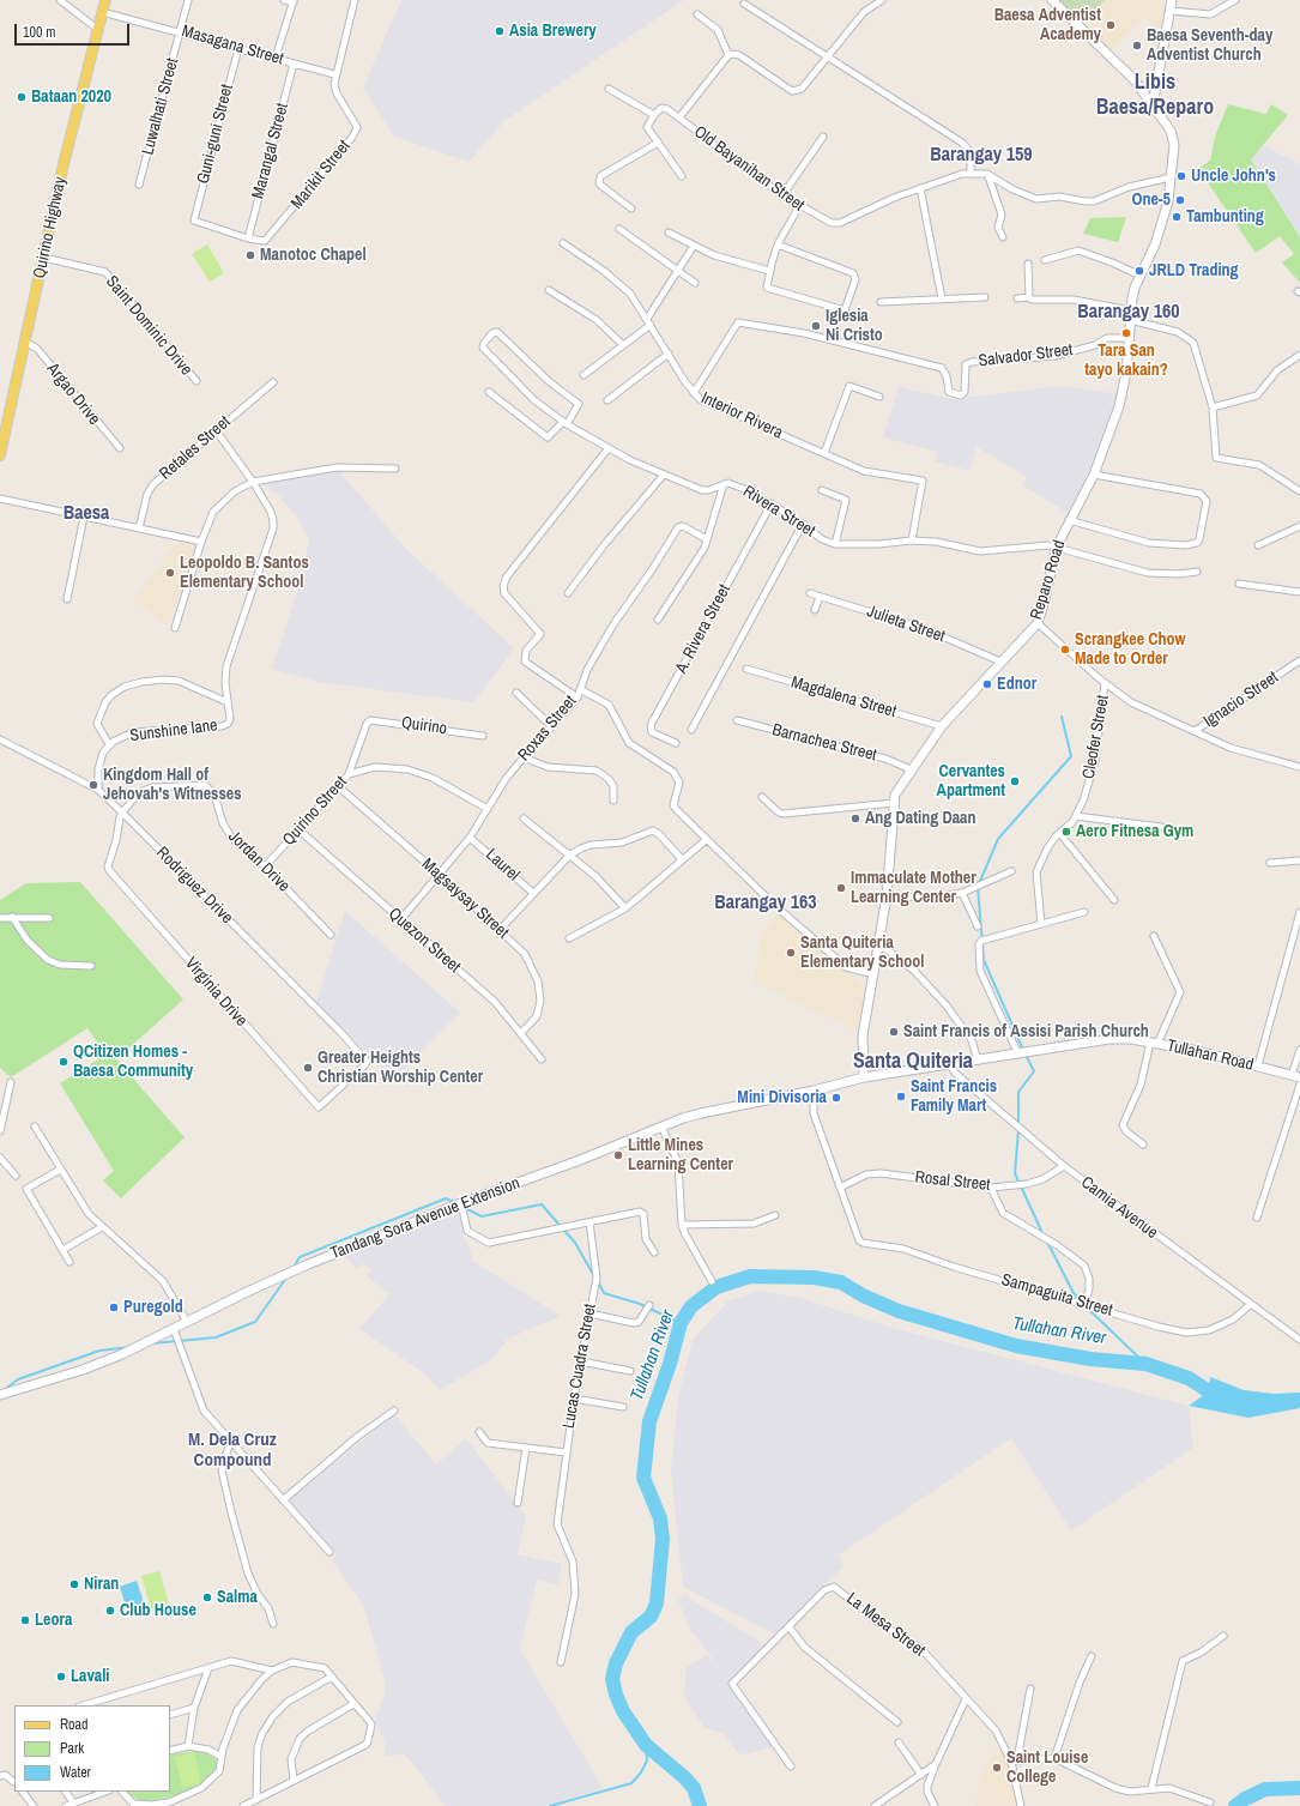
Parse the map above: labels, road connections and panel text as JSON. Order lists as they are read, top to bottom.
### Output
{
  "streets": {
    "main road": [
      "Quirino Highway",
      "Reparo Road",
      "Tullahan Road",
      "Tandang Sora Avenue Extension"
    ],
    "street": [
      "Masagana Street",
      "Luwalhati Street",
      "Guni-guni Street",
      "Marangal Street",
      "Old Bayanihan Street",
      "Marikit Street",
      "Saint Dominic Drive",
      "Salvador Street",
      "Argao Drive",
      "Interior Rivera",
      "Retales Street",
      "Rivera Street",
      "Julieta Street",
      "A. Rivera Street",
      "Magdalena Street",
      "Ignacio Street",
      "Quirino",
      "Roxas Street",
      "Sunshine lane",
      "Cleofer Street",
      "Barnachea Street",
      "Quirino Street",
      "Jordan Drive",
      "Laurel",
      "Rodriguez Drive",
      "Magsaysay Street",
      "Quezon Street",
      "Virginia Drive",
      "Rosal Street",
      "Camia Avenue",
      "Sampaguita Street",
      "Lucas Cuadra Street",
      "La Mesa Street"
    ]
  },
  "crossings": [
    ["Masagana Street", "Luwalhati Street"],
    ["Masagana Street", "Guni-guni Street"],
    ["Masagana Street", "Marangal Street"],
    ["Masagana Street", "Marikit Street"],
    ["Masagana Street", "Quirino Highway"],
    ["Guni-guni Street", "Marangal Street"],
    ["Guni-guni Street", "Marikit Street"],
    ["Marangal Street", "Marikit Street"],
    ["Old Bayanihan Street", "Reparo Road"],
    ["Quirino Highway", "Saint Dominic Drive"],
    ["Quirino Highway", "Argao Drive"],
    ["Salvador Street", "Interior Rivera"],
    ["Salvador Street", "Reparo Road"],
    ["Interior Rivera", "Rivera Street"],
    ["Retales Street", "Sunshine lane"],
    ["Rivera Street", "Reparo Road"],
    ["Rivera Street", "A. Rivera Street"],
    ["Reparo Road", "Julieta Street"],
    ["Reparo Road", "Magdalena Street"],
    ["Reparo Road", "Cleofer Street"],
    ["Reparo Road", "Barnachea Street"],
    ["Reparo Road", "Tullahan Road"],
    ["Reparo Road", "Tandang Sora Avenue Extension"],
    ["Ignacio Street", "Cleofer Street"],
    ["Quirino", "Quirino Street"],
    ["Roxas Street", "Laurel"],
    ["Roxas Street", "Magsaysay Street"],
    ["Roxas Street", "Quezon Street"],
    ["Sunshine lane", "Rodriguez Drive"],
    ["Quirino Street", "Jordan Drive"],
    ["Quirino Street", "Magsaysay Street"],
    ["Quirino Street", "Quezon Street"],
    ["Jordan Drive", "Rodriguez Drive"],
    ["Jordan Drive", "Virginia Drive"],
    ["Rodriguez Drive", "Virginia Drive"],
    ["Magsaysay Street", "Quezon Street"],
    ["Tullahan Road", "Camia Avenue"],
    ["Tullahan Road", "Tandang Sora Avenue Extension"],
    ["Rosal Street", "Camia Avenue"],
    ["Rosal Street", "Sampaguita Street"],
    ["Camia Avenue", "Sampaguita Street"]
  ],
  "districts": [
    "Libis Baesa/Reparo",
    "Barangay 159",
    "Barangay 160",
    "Baesa",
    "Barangay 163",
    "Santa Quiteria",
    "M. Dela Cruz Compound"
  ],
  "water": ["Tullahan River"],
  "places": [
    "Baesa Adventist Academy",
    "Asia Brewery",
    "Baesa Seventh-day Adventist Church",
    "Bataan 2020",
    "Uncle John's",
    "One-5",
    "Tambunting",
    "Manotoc Chapel",
    "JRLD Trading",
    "Iglesia Ni Cristo",
    "Tara San tayo kakain?",
    "Leopoldo B. Santos Elementary School",
    "Scrangkee Chow Made to Order",
    "Ednor",
    "Cervantes Apartment",
    "Kingdom Hall of Jehovah's Witnesses",
    "Ang Dating Daan",
    "Aero Fitnesa Gym",
    "Immaculate Mother Learning Center",
    "Santa Quiteria Elementary School",
    "Saint Francis of Assisi Parish Church",
    "QCitizen Homes - Baesa Community",
    "Greater Heights Christian Worship Center",
    "Saint Francis Family Mart",
    "Mini Divisoria",
    "Little Mines Learning Center",
    "Puregold",
    "Niran",
    "Salma",
    "Club House",
    "Leora",
    "Lavali",
    "Saint Louise College"
  ],
  "legend": ["Road", "Park", "Water"],
  "scale_bar": "100 m"
}
